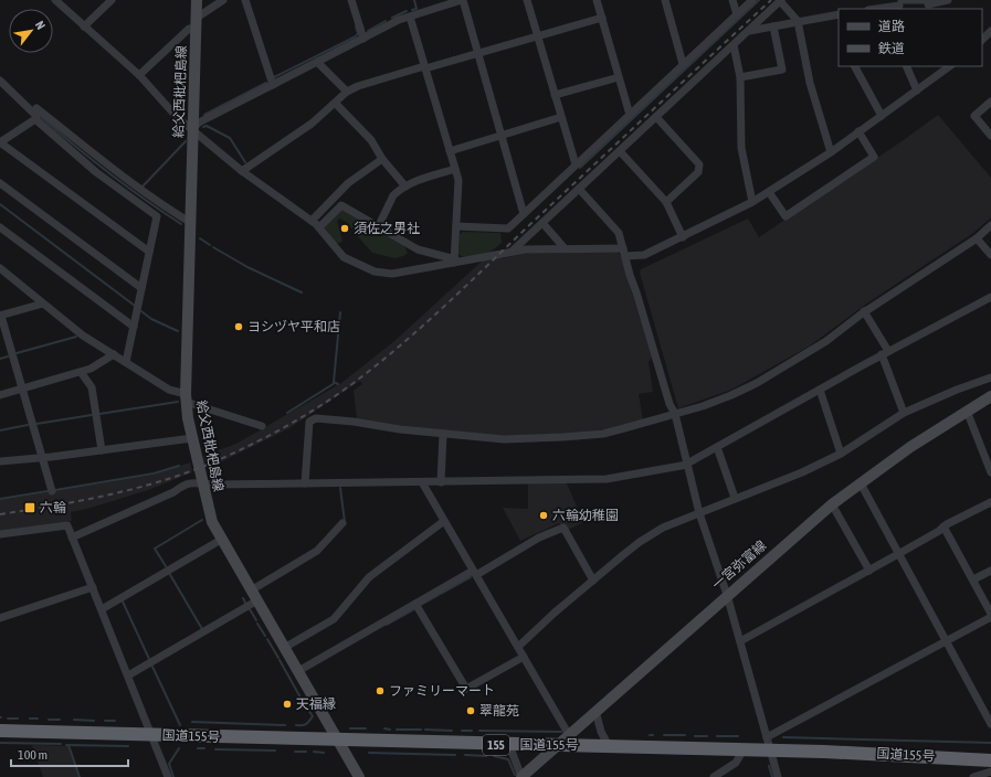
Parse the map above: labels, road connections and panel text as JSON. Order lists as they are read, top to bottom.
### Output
{
  "streets": {
    "highway": ["国道155号", "155"],
    "main road": ["給父西枇杷島線", "一宮弥富線"]
  },
  "crossings": [
    ["給父西枇杷島線", "国道155号"],
    ["一宮弥富線", "国道155号"]
  ],
  "places": {
    "other": [
      "須佐之男社",
      "ヨシヅヤ平和店",
      "六輪幼稚園",
      "ファミリーマート",
      "天福縁",
      "翠龍苑"
    ],
    "transit": ["六輪"]
  },
  "legend": ["道路", "鉄道"],
  "scale_bar": "100 m",
  "north": "top right"
}
